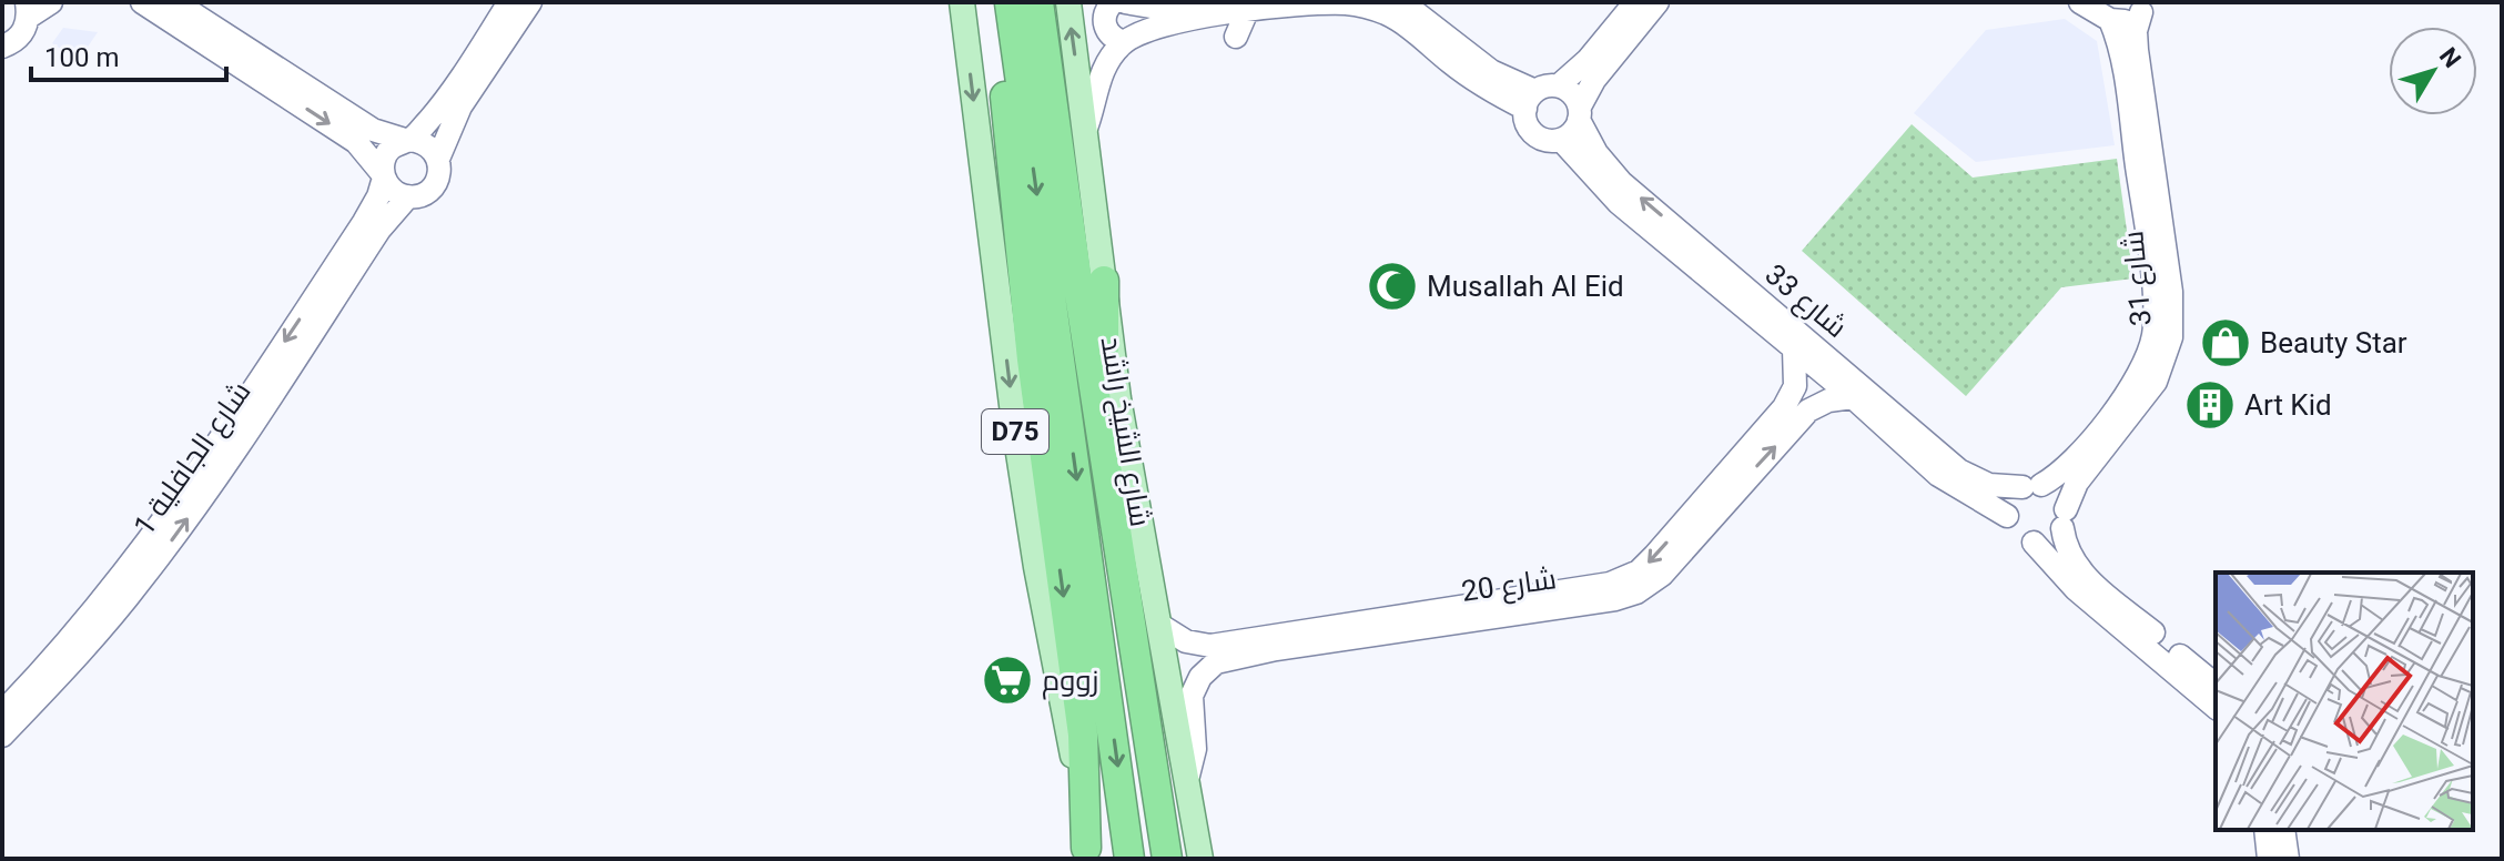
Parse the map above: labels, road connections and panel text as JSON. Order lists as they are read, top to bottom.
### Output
{
  "streets": {
    "highway": ["D75", "شارع الشيخ راشد"],
    "street": [
      "شارع 31",
      "شارع 33",
      "شارع الجافلية 1",
      "شارع 20"
    ]
  },
  "crossings": [
    ["شارع 31", "شارع 33"],
    ["شارع 33", "شارع 20"],
    ["شارع الشيخ راشد", "شارع 20"]
  ],
  "places": {
    "mosque": ["Musallah Al Eid"],
    "shop": ["Beauty Star"],
    "building": ["Art Kid"],
    "supermarket": ["زووم"]
  },
  "scale_bar": "100 m",
  "north": "top right"
}
